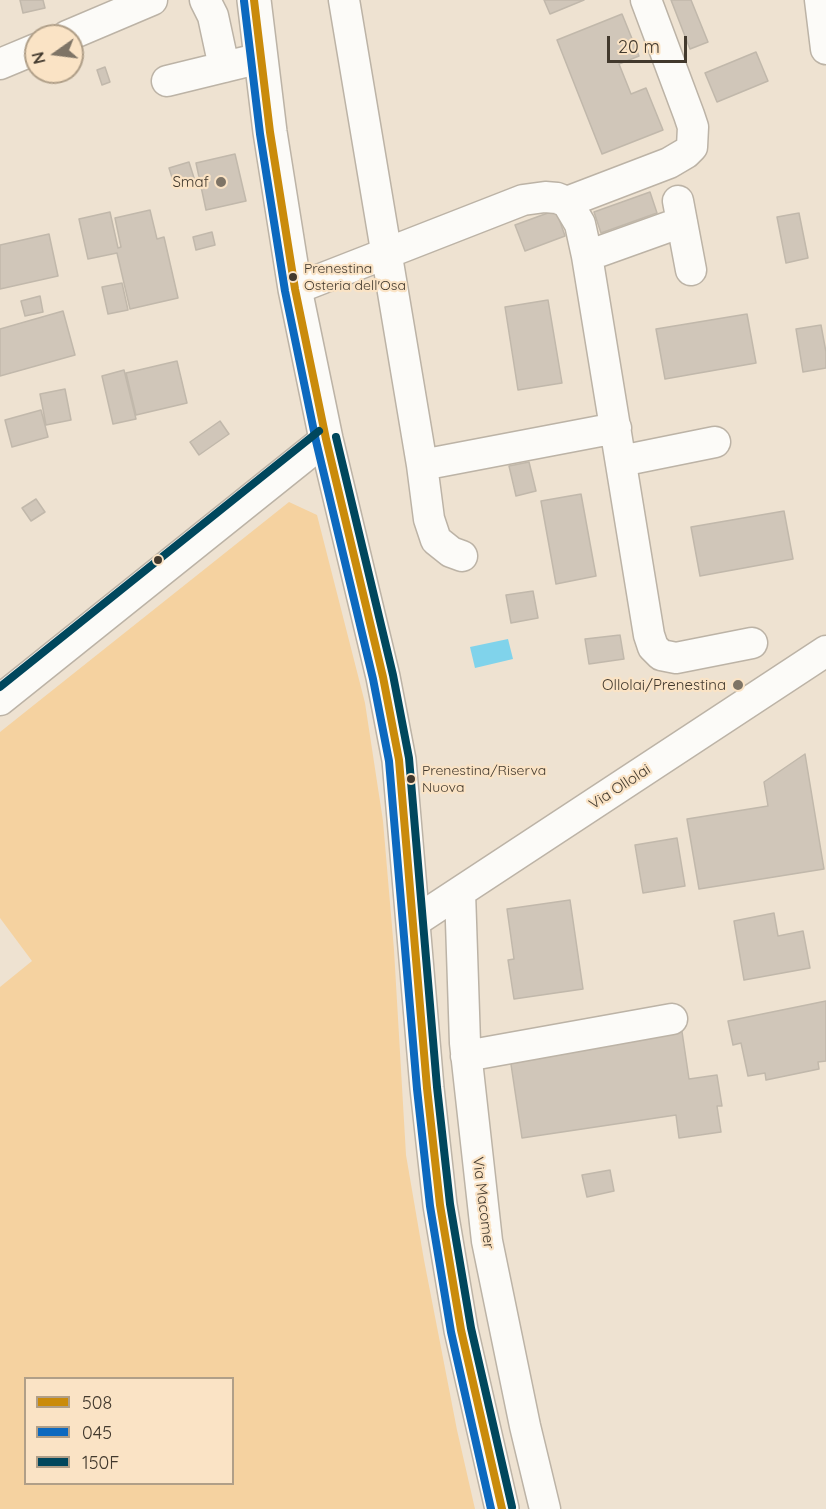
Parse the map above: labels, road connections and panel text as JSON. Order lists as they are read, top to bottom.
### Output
{
  "streets": {
    "street": ["Via Ollolai", "Via Macomer"]
  },
  "crossings": [
    ["Via Ollolai", "Via Macomer"]
  ],
  "places": [
    "Smaf",
    "Prenestina Osteria dell'Osa",
    "Ollolai/Prenestina",
    "Prenestina/Riserva Nuova"
  ],
  "lines": ["transit line 508", "transit line 045", "transit line 150F"],
  "legend": ["508", "045", "150F"],
  "scale_bar": "20 m",
  "north": "left"
}
